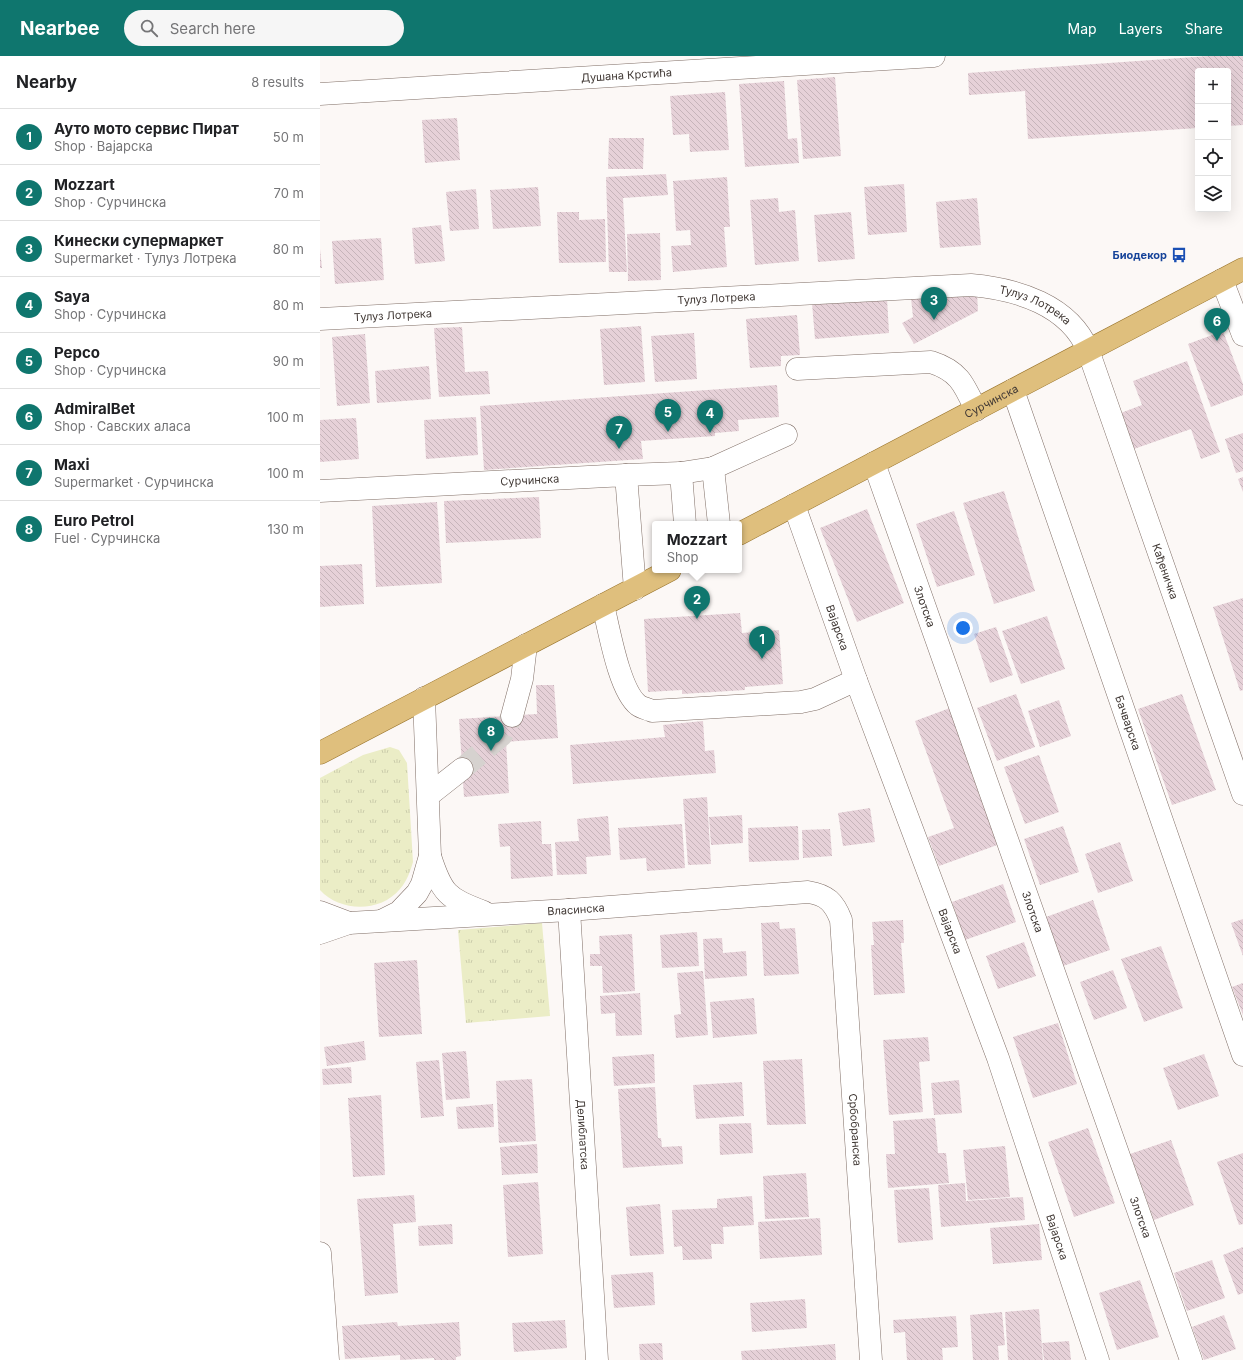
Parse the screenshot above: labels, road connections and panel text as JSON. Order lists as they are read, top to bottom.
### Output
{
  "streets": {
    "main road": ["Сурчинска"],
    "street": [
      "Душана Крстића",
      "Тулуз Лотрека",
      "Кађеничка",
      "Злотска",
      "Вајарска",
      "Бачварска",
      "Власинска",
      "Србобранска",
      "Делиблатска"
    ]
  },
  "crossings": [
    ["Тулуз Лотрека", "Сурчинска"],
    ["Тулуз Лотрека", "Кађеничка"],
    ["Сурчинска", "Кађеничка"],
    ["Сурчинска", "Злотска"],
    ["Сурчинска", "Вајарска"],
    ["Сурчинска", "Бачварска"],
    ["Власинска", "Србобранска"],
    ["Власинска", "Делиблатска"]
  ],
  "places": {
    "bus stop": ["Биодекор"]
  },
  "page": {
    "header": "Nearbee",
    "search": "Search here",
    "nav": ["Map", "Layers", "Share"],
    "heading": ["Nearby", "8 results"],
    "map_buttons": ["+", "−"],
    "list": [
      {
        "mark": "1",
        "name": "Ауто мото сервис Пират",
        "note": "Shop · Вајарска",
        "value": "50 m"
      },
      {
        "mark": "2",
        "name": "Mozzart",
        "note": "Shop · Сурчинска",
        "value": "70 m"
      },
      {
        "mark": "3",
        "name": "Кинески супермаркет",
        "note": "Supermarket · Тулуз Лотрека",
        "value": "80 m"
      },
      {
        "mark": "4",
        "name": "Saya",
        "note": "Shop · Сурчинска",
        "value": "80 m"
      },
      {
        "mark": "5",
        "name": "Pepco",
        "note": "Shop · Сурчинска",
        "value": "90 m"
      },
      {
        "mark": "6",
        "name": "AdmiralBet",
        "note": "Shop · Савских аласа",
        "value": "100 m"
      },
      {
        "mark": "7",
        "name": "Maxi",
        "note": "Supermarket · Сурчинска",
        "value": "100 m"
      },
      {
        "mark": "8",
        "name": "Euro Petrol",
        "note": "Fuel · Сурчинска",
        "value": "130 m"
      }
    ],
    "pins": [
      "3",
      "6",
      "5",
      "4",
      "7",
      "2",
      "1",
      "8"
    ],
    "popup": ["Mozzart", "Shop"]
  }
}
